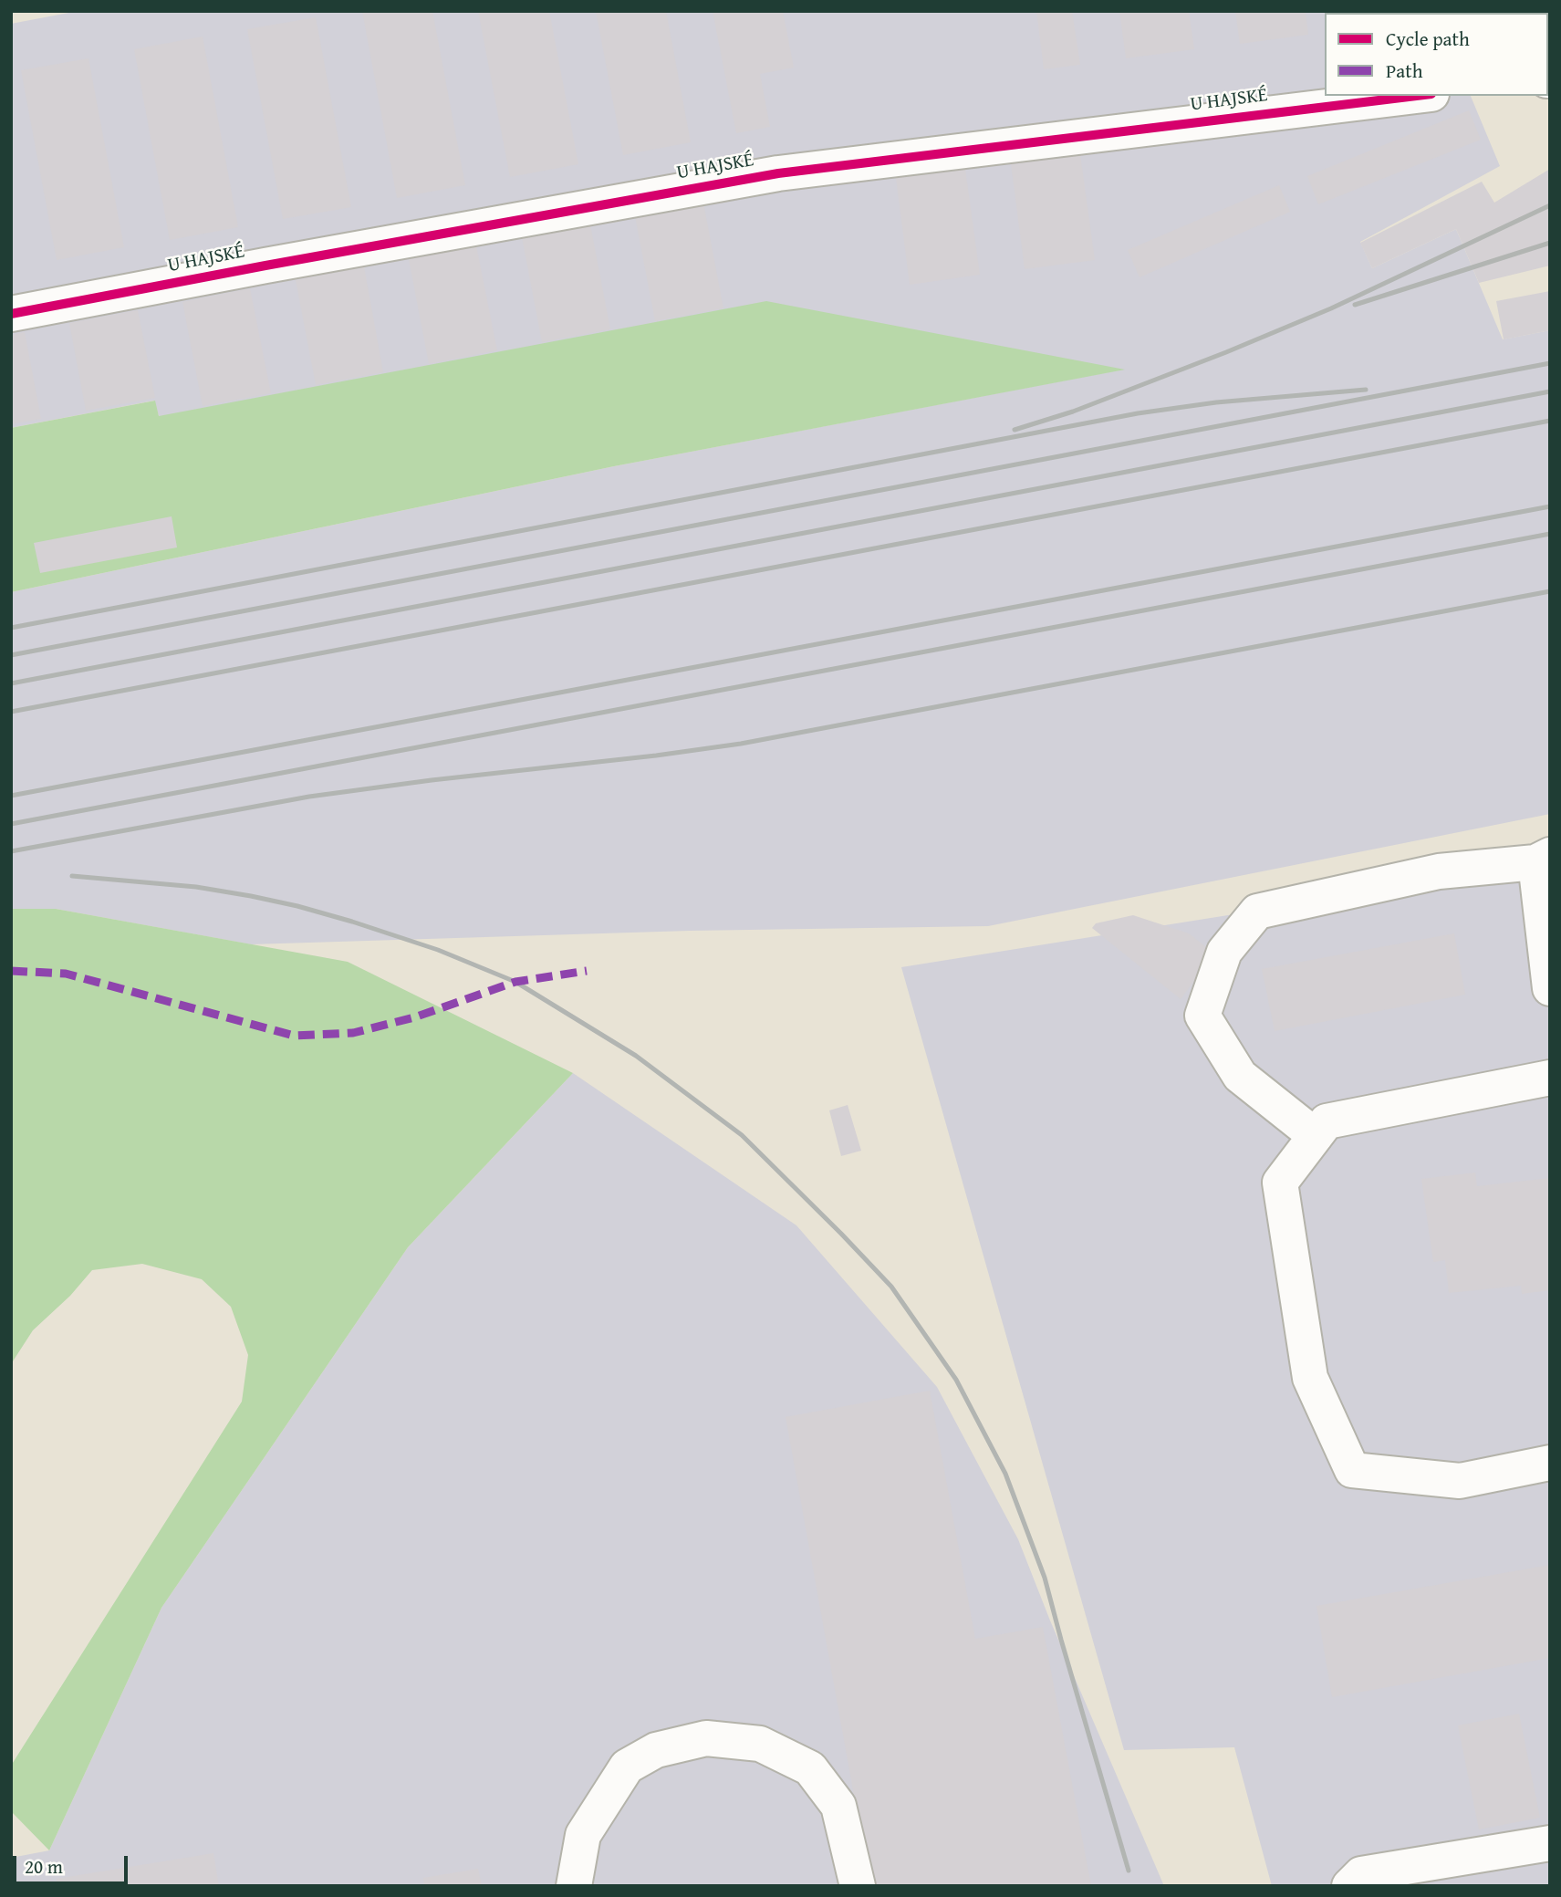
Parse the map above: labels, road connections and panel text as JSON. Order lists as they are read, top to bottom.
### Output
{
  "streets": {
    "lane": ["U HAJSKÉ"]
  },
  "legend": ["Cycle path", "Path"],
  "scale_bar": "20 m"
}
